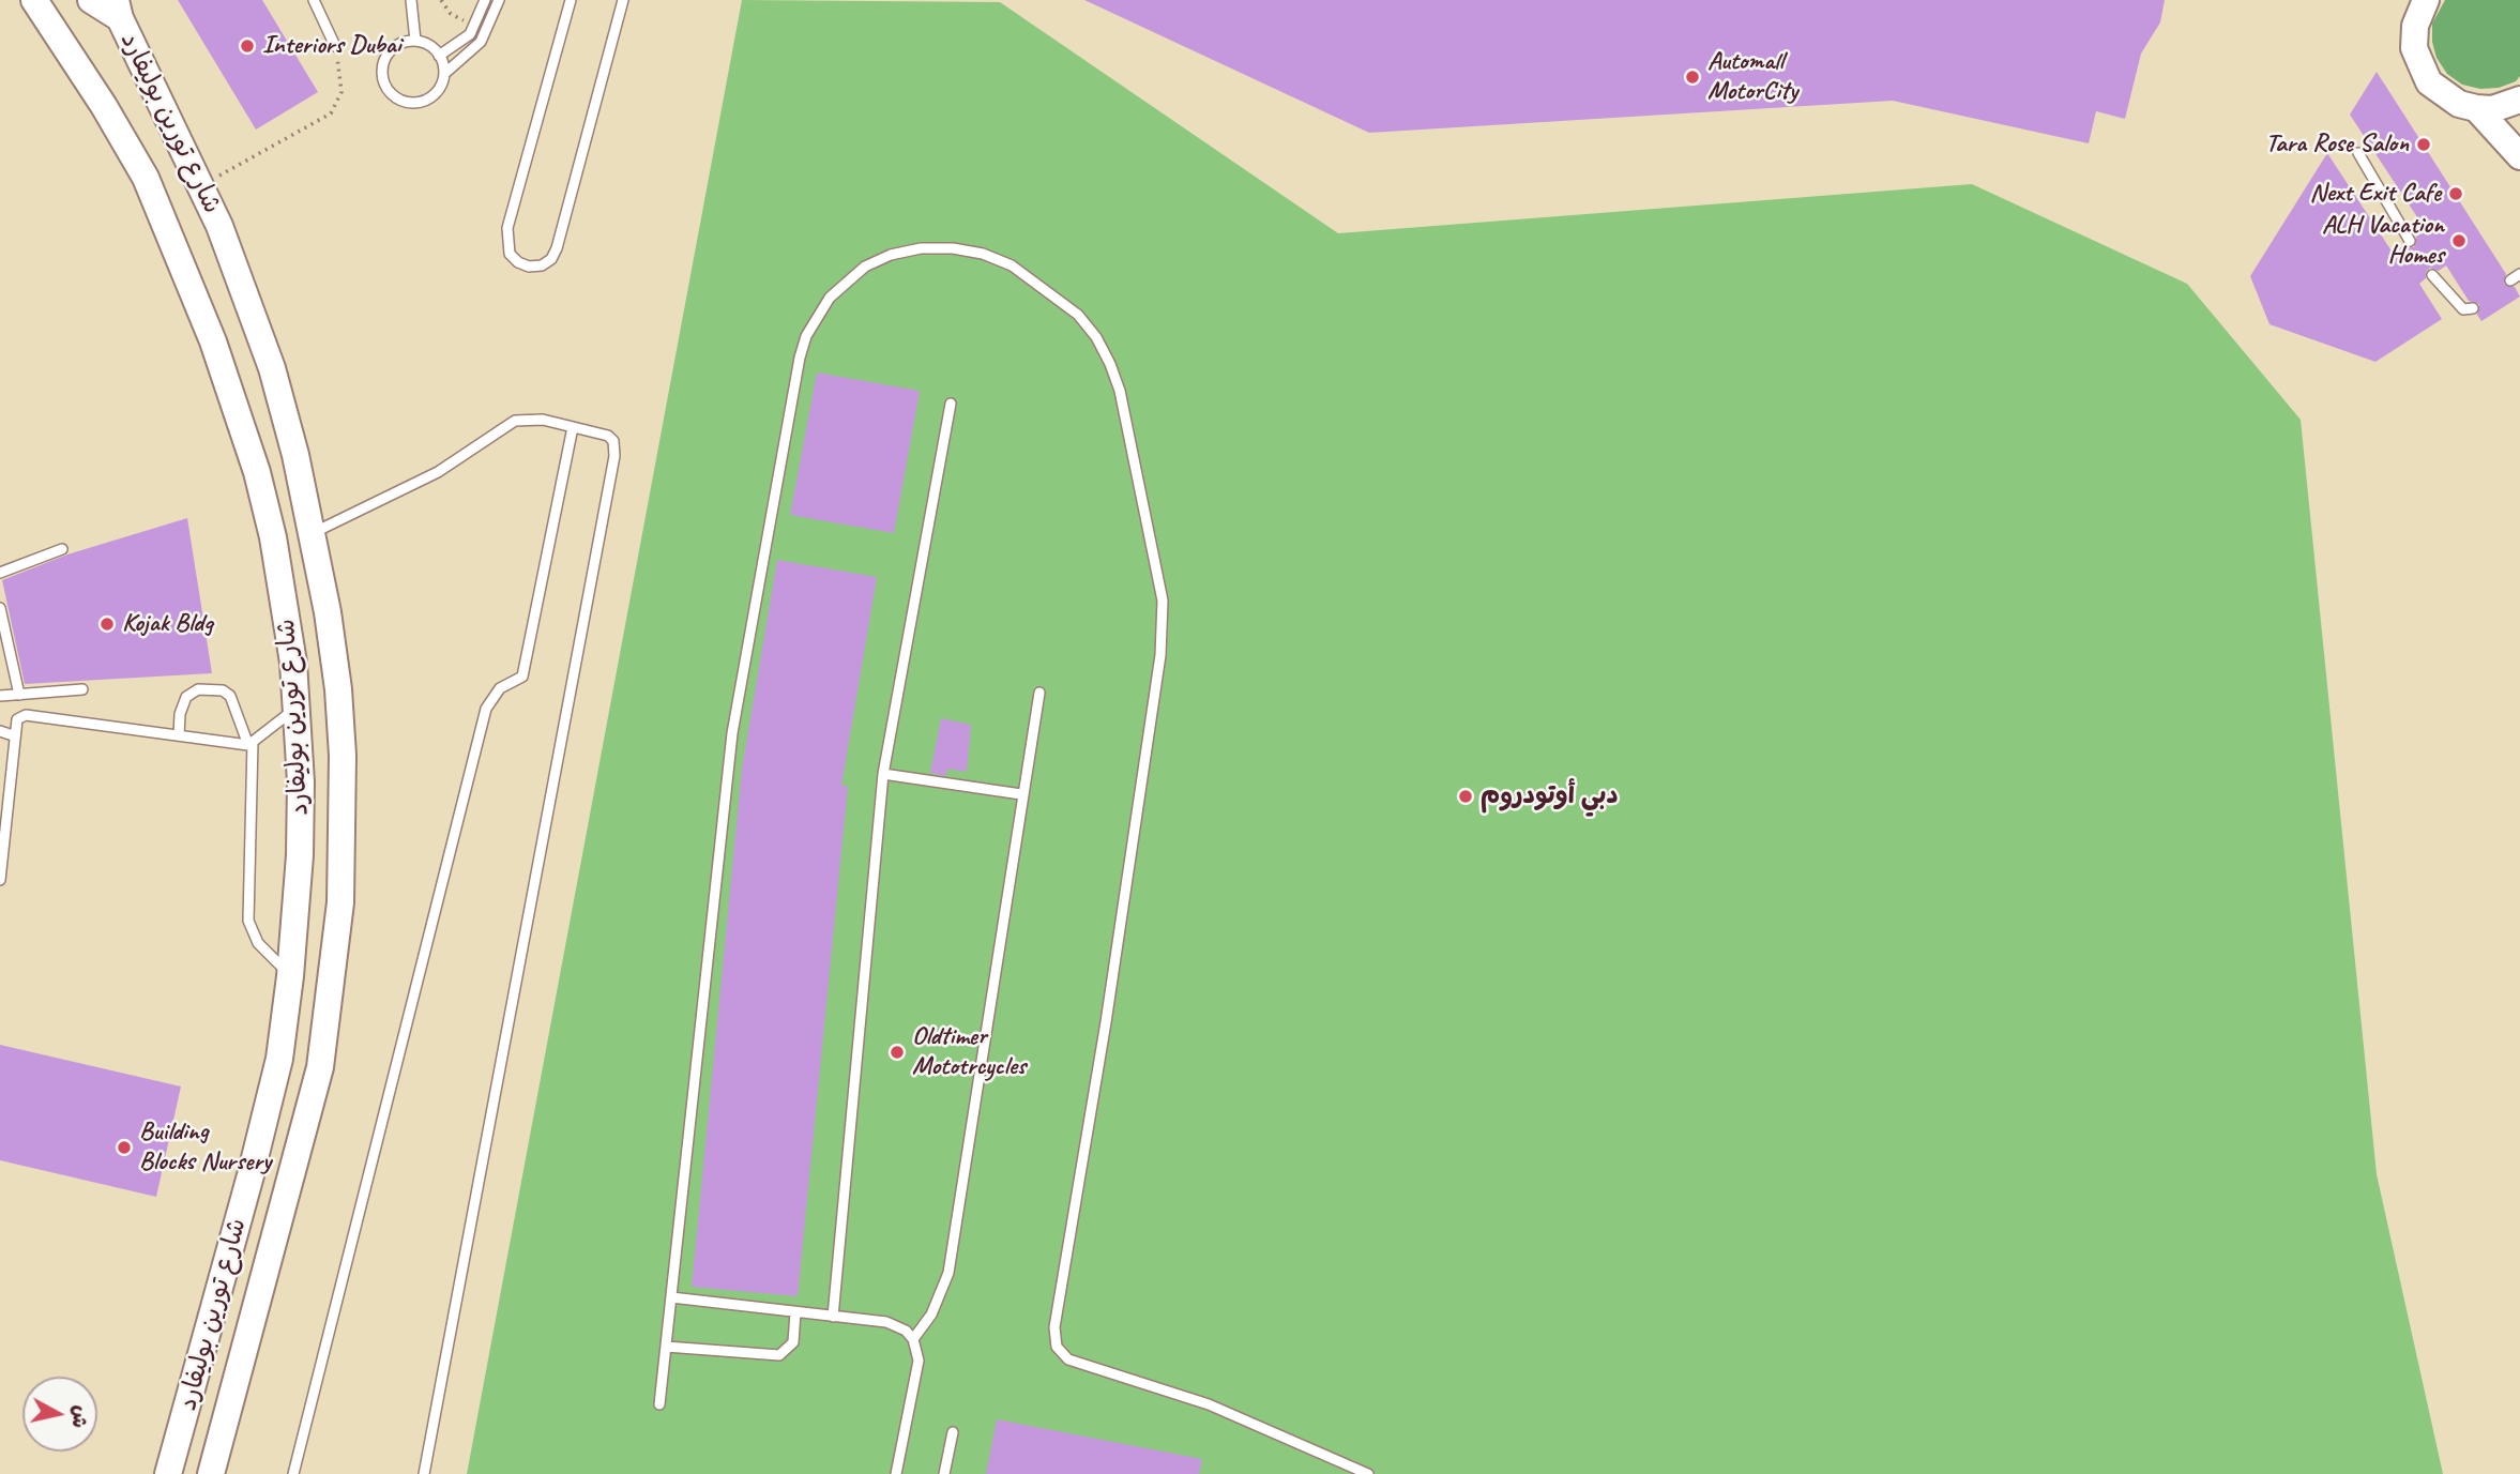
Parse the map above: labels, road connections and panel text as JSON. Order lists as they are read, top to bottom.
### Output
{
  "streets": {
    "main road": ["شارع تورين بوليفارد"]
  },
  "places": [
    "Interiors Dubai",
    "Automall MotorCity",
    "Tara Rose Salon",
    "Next Exit Cafe",
    "ALH Vacation Homes",
    "Kojak Bldg",
    "دبي أوتودروم",
    "Oldtimer Mototrcycles",
    "Building Blocks Nursery"
  ],
  "north": "right"
}
